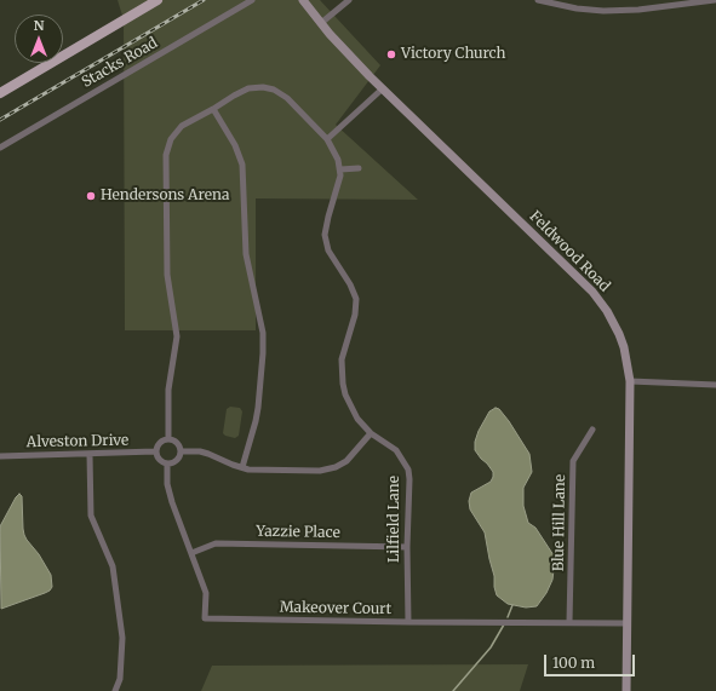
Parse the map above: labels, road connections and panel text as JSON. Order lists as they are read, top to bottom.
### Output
{
  "streets": {
    "street": [
      "Stacks Road",
      "Feldwood Road",
      "Alveston Drive",
      "Lilfield Lane",
      "Blue Hill Lane",
      "Yazzie Place",
      "Makeover Court"
    ]
  },
  "crossings": [
    ["Feldwood Road", "Makeover Court"],
    ["Alveston Drive", "Makeover Court"],
    ["Lilfield Lane", "Yazzie Place"],
    ["Lilfield Lane", "Makeover Court"],
    ["Blue Hill Lane", "Makeover Court"],
    ["Yazzie Place", "Makeover Court"]
  ],
  "places": ["Victory Church", "Hendersons Arena"],
  "scale_bar": "100 m",
  "north": "top"
}
